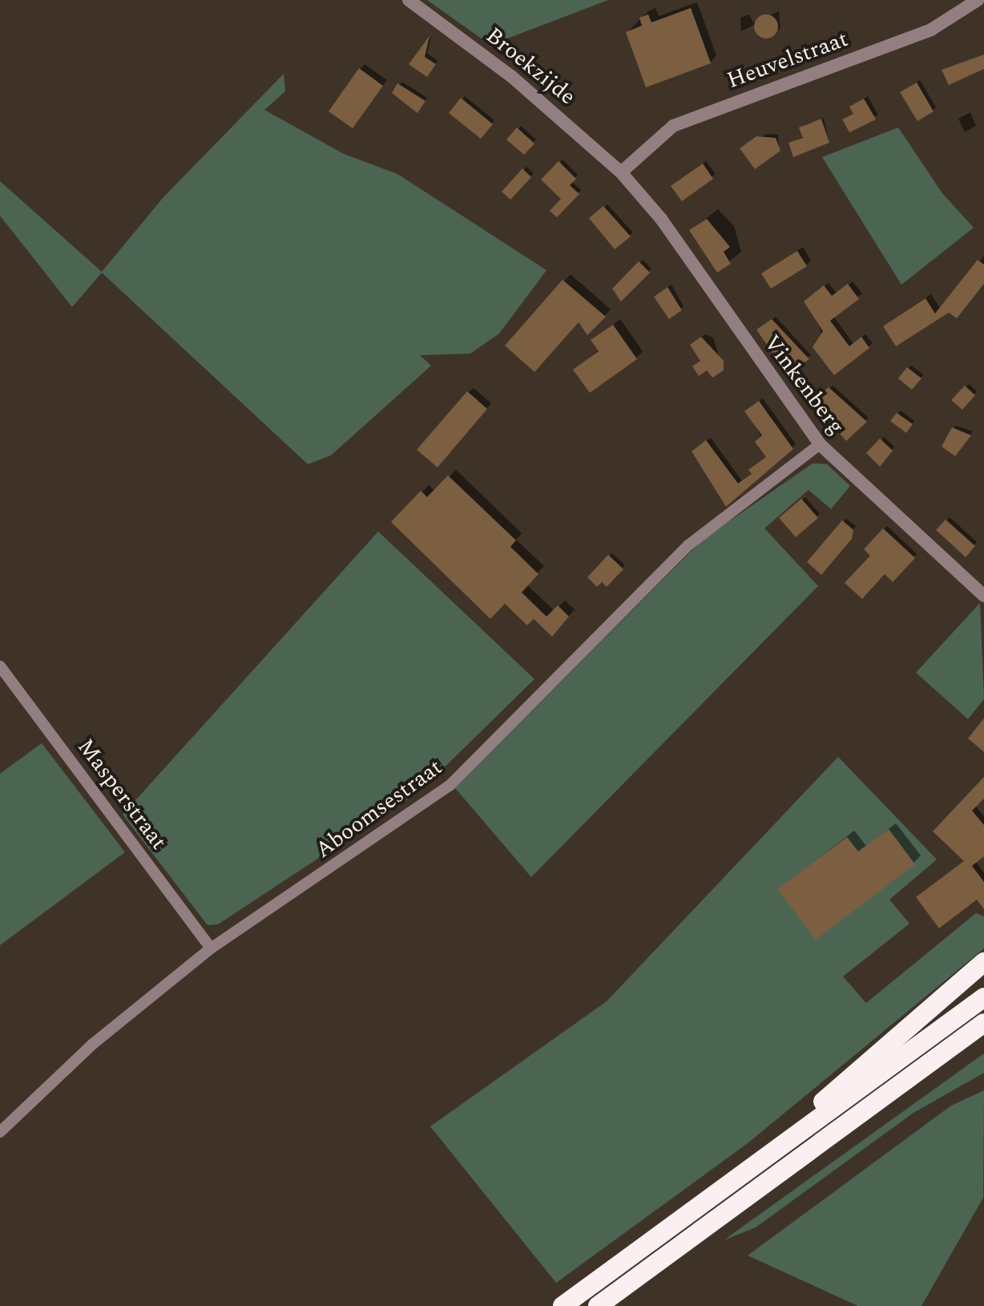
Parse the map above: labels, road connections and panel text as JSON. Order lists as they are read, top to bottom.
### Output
{
  "streets": {
    "street": [
      "Heuvelstraat",
      "Broekzijde",
      "Vinkenberg",
      "Masperstraat",
      "Aboomsestraat"
    ]
  },
  "crossings": [
    ["Heuvelstraat", "Broekzijde"],
    ["Heuvelstraat", "Vinkenberg"],
    ["Broekzijde", "Vinkenberg"],
    ["Vinkenberg", "Aboomsestraat"],
    ["Masperstraat", "Aboomsestraat"]
  ]
}
